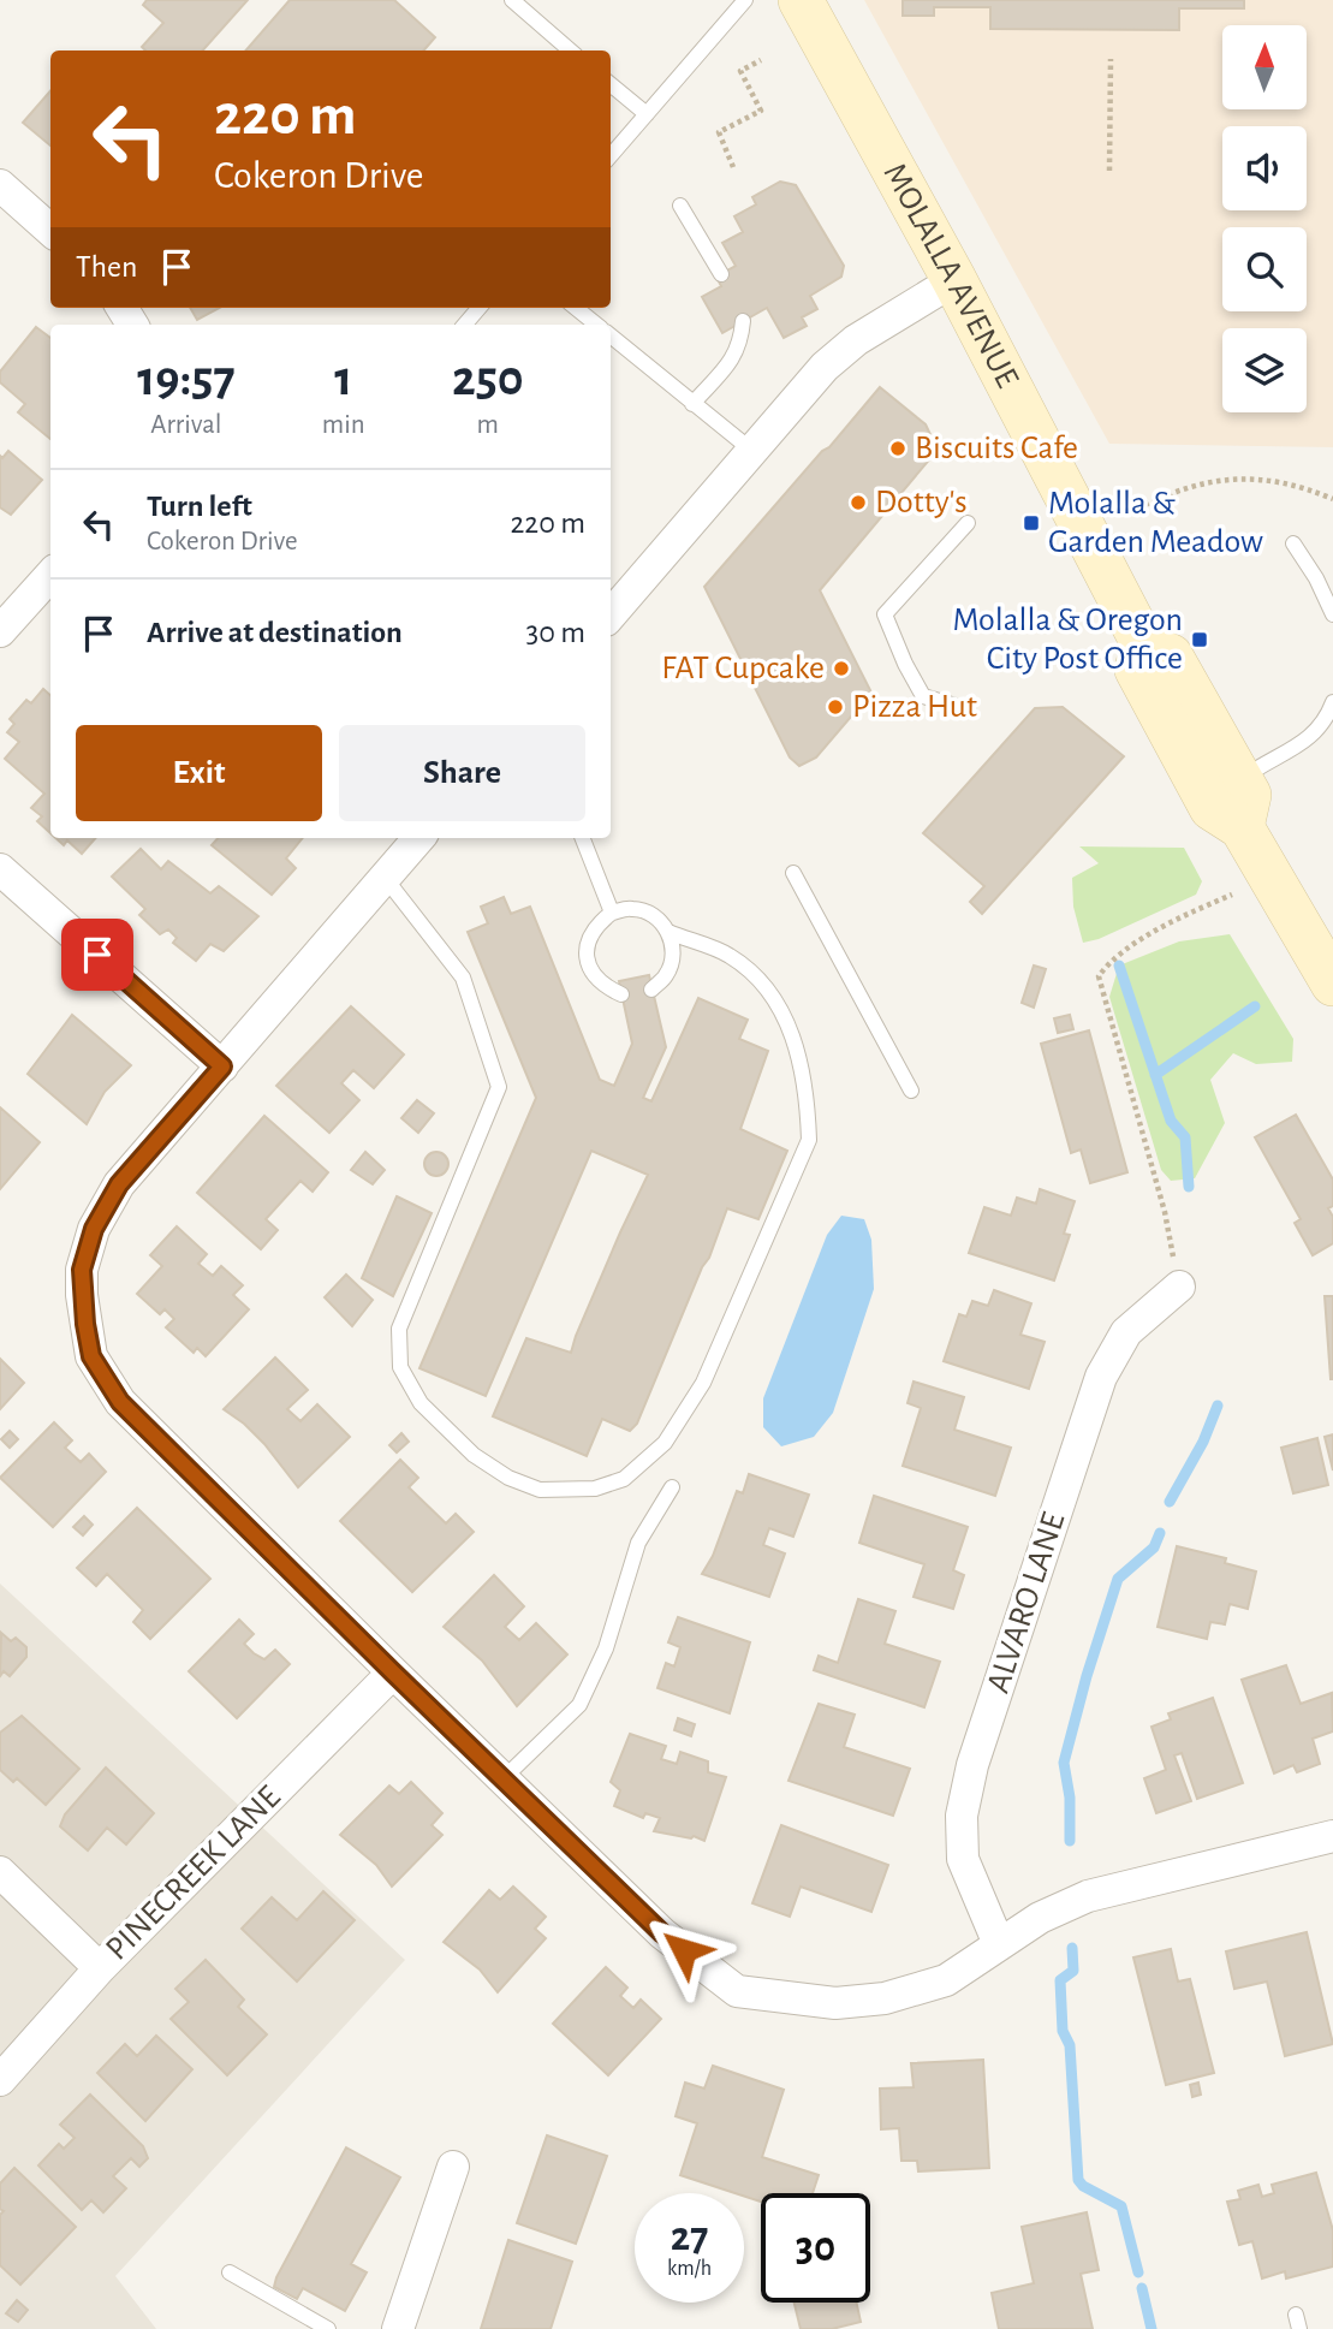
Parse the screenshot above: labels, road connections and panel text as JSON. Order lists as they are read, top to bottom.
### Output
{
  "streets": {
    "main road": ["MOLALLA AVENUE"],
    "street": ["ALVARO LANE", "PINECREEK LANE"]
  },
  "places": {
    "other": [
      "Biscuits Cafe",
      "Dotty's",
      "FAT Cupcake",
      "Pizza Hut"
    ],
    "transit": ["Molalla & Garden Meadow", "Molalla & Oregon City Post Office"]
  },
  "north": "top",
  "page": {
    "turn": ["220 m", "Cokeron Drive"],
    "then": "Then",
    "eta": [
      "19:57",
      "Arrival",
      "1",
      "min",
      "250",
      "m"
    ],
    "list": [
      {
        "name": "Turn left",
        "note": "Cokeron Drive",
        "value": "220 m"
      },
      {
        "name": "Arrive at destination",
        "value": "30 m"
      }
    ],
    "buttons": ["Exit", "Share"],
    "speed": "27 km/h",
    "limit": "30"
  }
}
